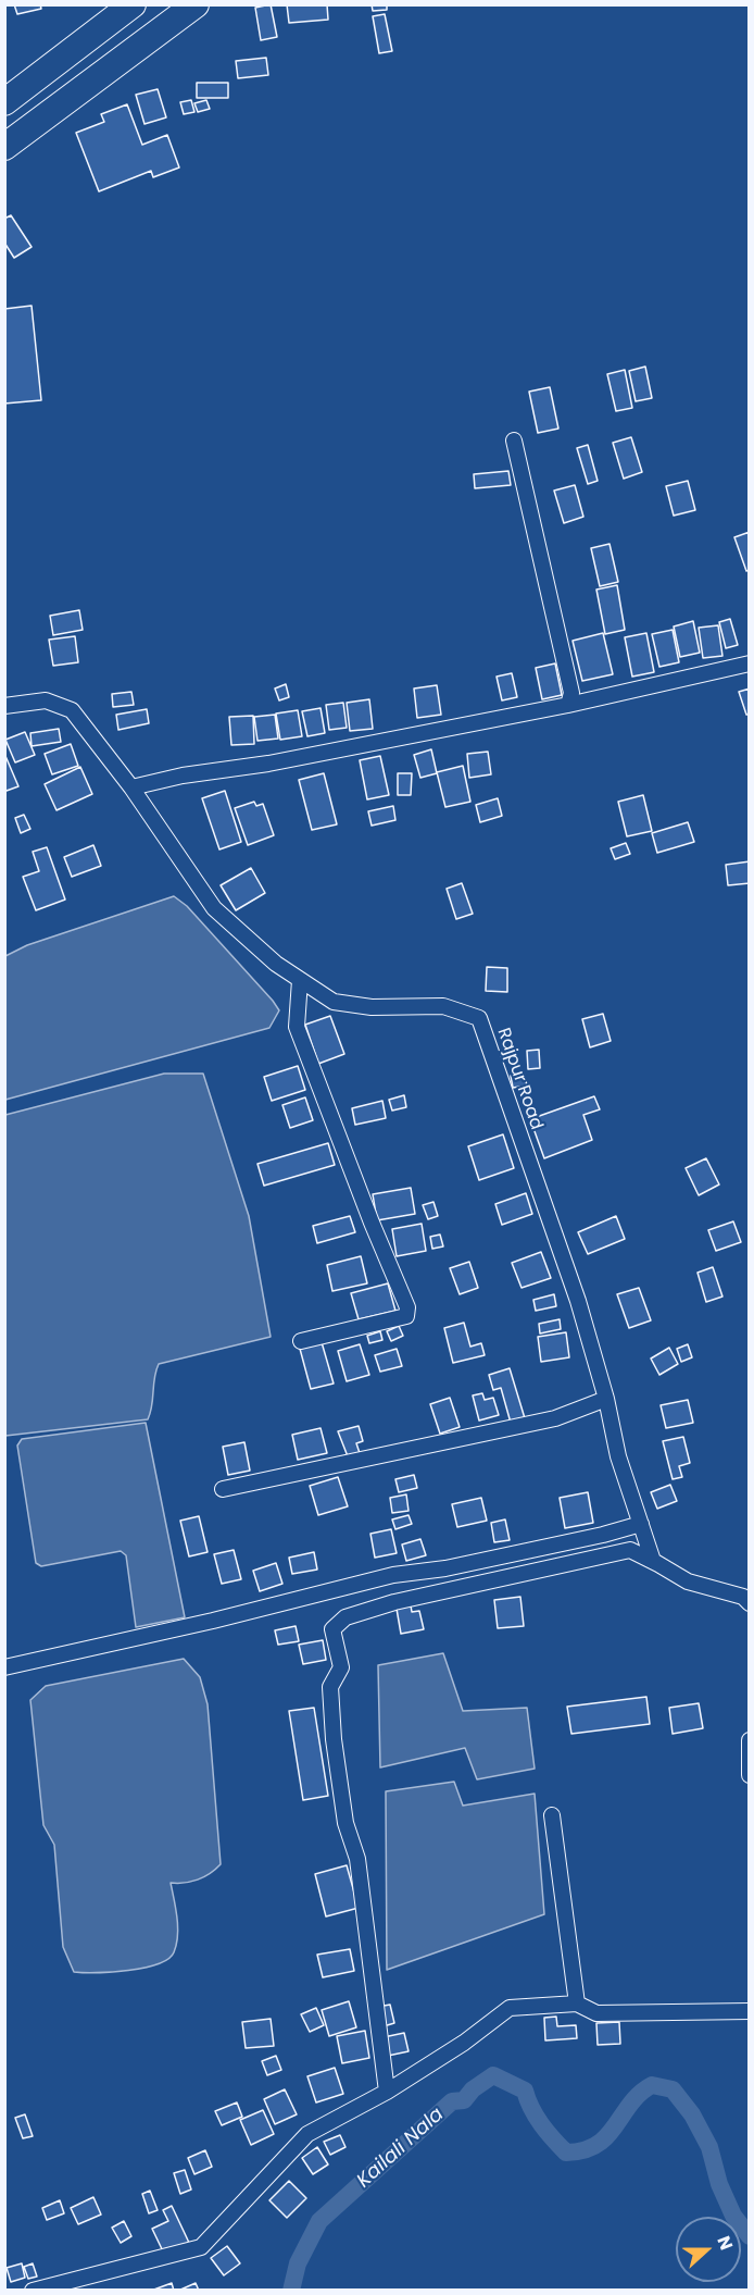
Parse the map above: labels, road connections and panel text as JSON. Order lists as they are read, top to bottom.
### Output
{
  "streets": {
    "street": ["Rajpur Road"]
  },
  "water": ["Kailali Nala"],
  "north": "right"
}
